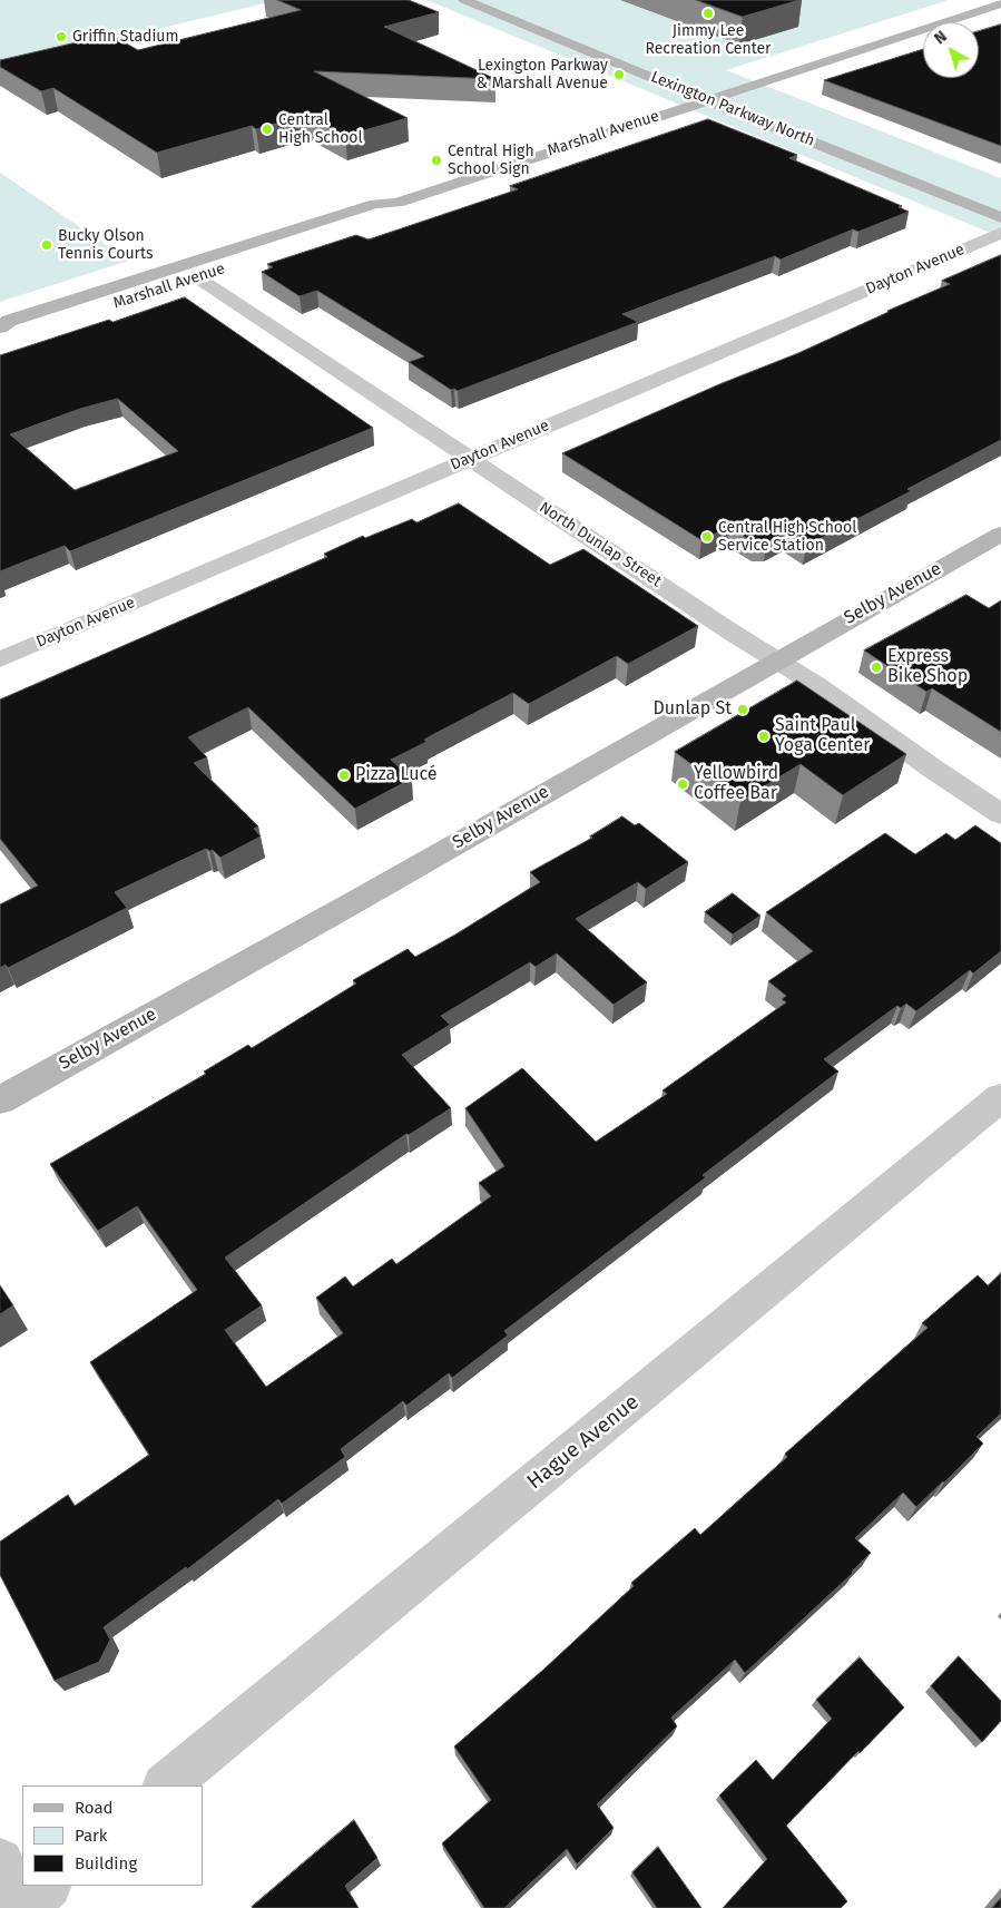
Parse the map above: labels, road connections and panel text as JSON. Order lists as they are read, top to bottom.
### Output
{
  "streets": {
    "street": [
      "Lexington Parkway North",
      "Marshall Avenue",
      "Dayton Avenue",
      "North Dunlap Street",
      "Selby Avenue",
      "Hague Avenue"
    ]
  },
  "crossings": [
    ["Lexington Parkway North", "Marshall Avenue"],
    ["Marshall Avenue", "North Dunlap Street"],
    ["Dayton Avenue", "North Dunlap Street"],
    ["North Dunlap Street", "Selby Avenue"]
  ],
  "places": [
    "Jimmy Lee Recreation Center",
    "Griffin Stadium",
    "Lexington Parkway & Marshall Avenue",
    "Central High School",
    "Central High School Sign",
    "Bucky Olson Tennis Courts",
    "Central High School Service Station",
    "Express Bike Shop",
    "Dunlap St",
    "Saint Paul Yoga Center",
    "Pizza Lucé",
    "Yellowbird Coffee Bar"
  ],
  "legend": ["Road", "Park", "Building"],
  "north": "top left"
}
